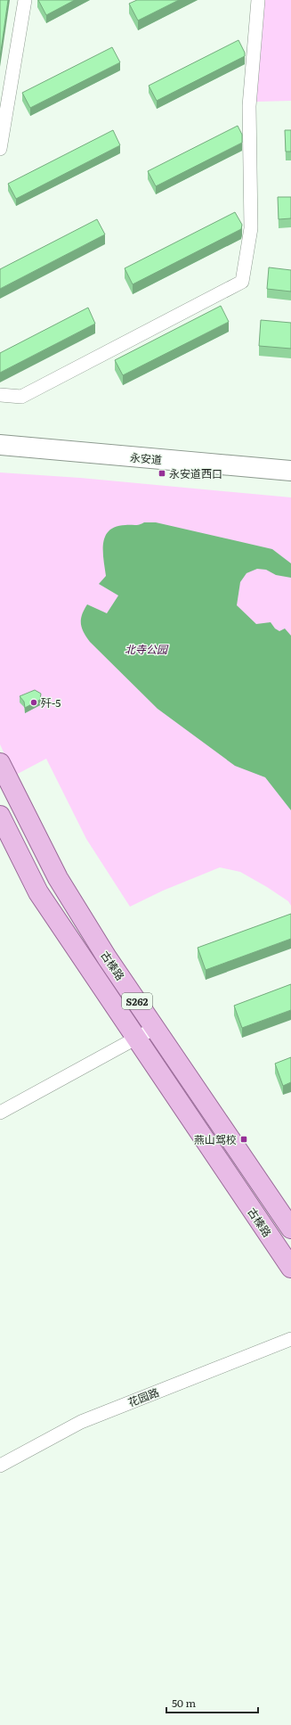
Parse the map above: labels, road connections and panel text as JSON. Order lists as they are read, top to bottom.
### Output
{
  "streets": {
    "main road": ["永安道", "古榛路", "S262"],
    "street": ["花园路"]
  },
  "parks": ["北寺公园"],
  "places": {
    "transit": ["永安道西口", "燕山驾校"],
    "other": ["歼-5"]
  },
  "scale_bar": "50 m"
}
